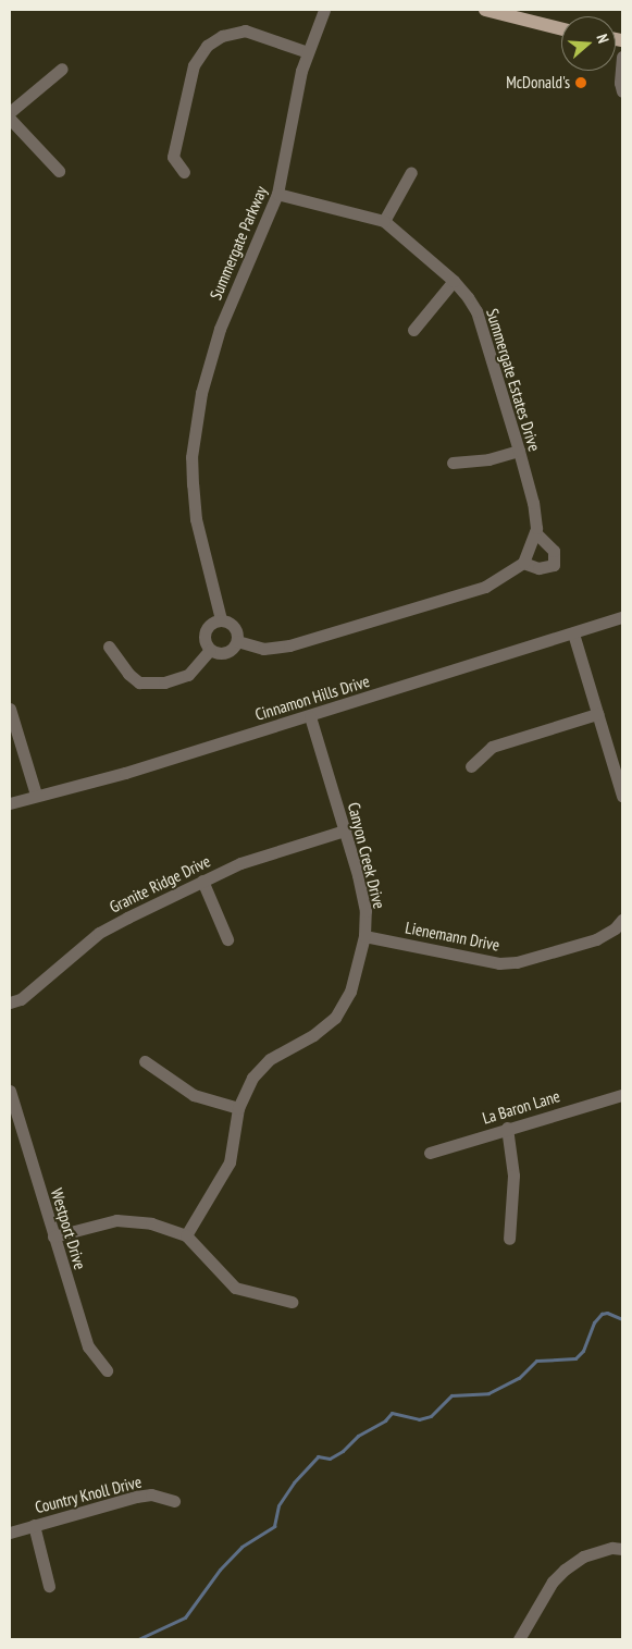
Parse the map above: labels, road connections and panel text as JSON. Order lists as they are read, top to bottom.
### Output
{
  "streets": {
    "street": [
      "Summergate Parkway",
      "Summergate Estates Drive",
      "Cinnamon Hills Drive",
      "Canyon Creek Drive",
      "Granite Ridge Drive",
      "Lienemann Drive",
      "La Baron Lane",
      "Westport Drive",
      "Country Knoll Drive"
    ]
  },
  "crossings": [
    ["Summergate Parkway", "Summergate Estates Drive"],
    ["Cinnamon Hills Drive", "Canyon Creek Drive"],
    ["Canyon Creek Drive", "Granite Ridge Drive"],
    ["Canyon Creek Drive", "Lienemann Drive"]
  ],
  "places": ["McDonald's"],
  "north": "right"
}
